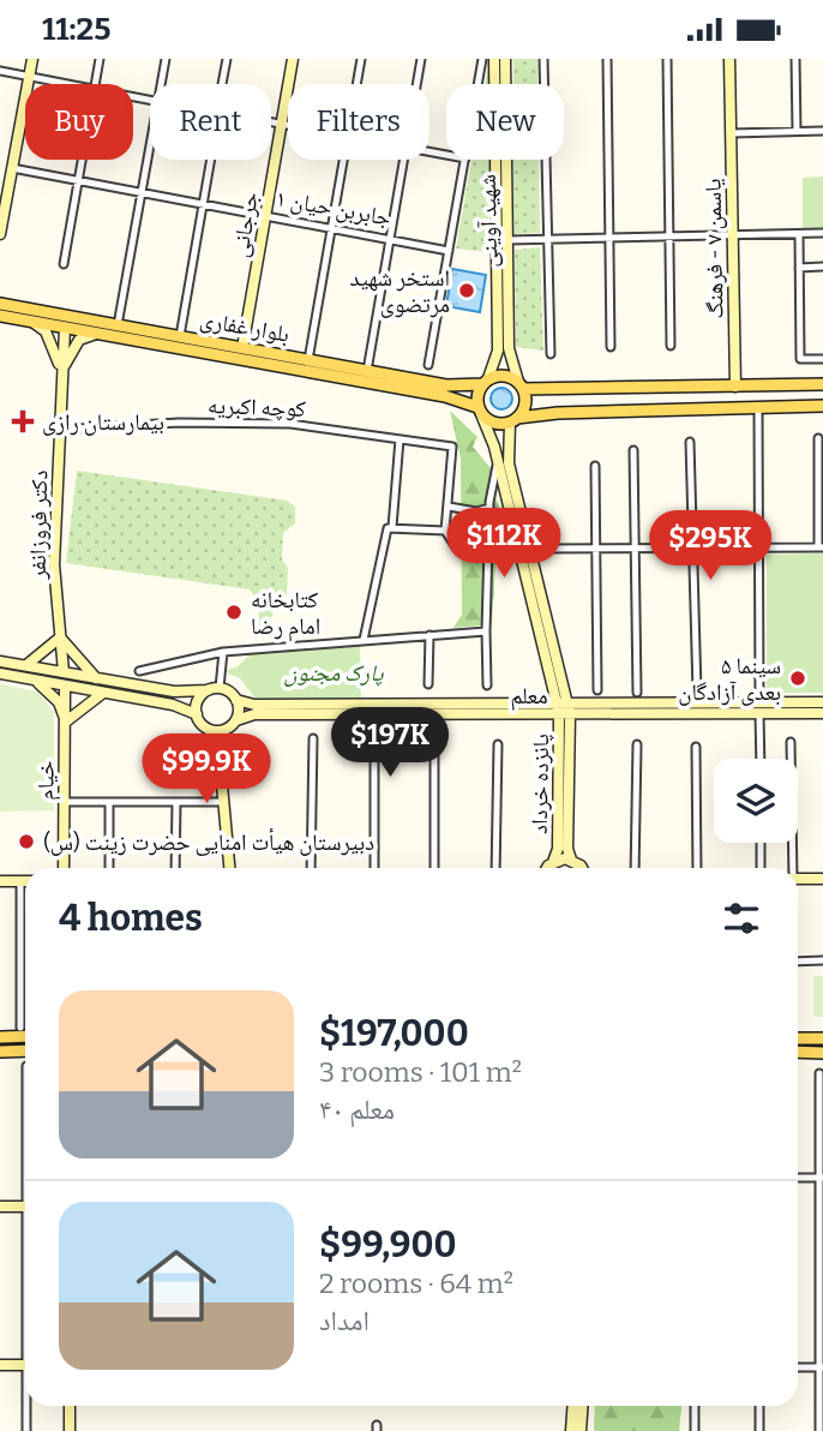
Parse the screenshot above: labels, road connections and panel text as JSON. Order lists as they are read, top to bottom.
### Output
{
  "streets": {
    "main road": [
      "شهید آوینی",
      "جرجانی",
      "یاسمن ۷ - فرهنگ",
      "بلوار غفاری",
      "دکتر فروزانفر",
      "معلم",
      "خیام",
      "پانزده خرداد"
    ],
    "street": ["جابربن حیان ۱", "کوچه اکبریه"]
  },
  "crossings": [
    ["جابربن حیان ۱", "جرجانی"],
    ["شهید آوینی", "بلوار غفاری"],
    ["شهید آوینی", "پانزده خرداد"],
    ["جرجانی", "بلوار غفاری"],
    ["بلوار غفاری", "دکتر فروزانفر"],
    ["بلوار غفاری", "پانزده خرداد"],
    ["کوچه اکبریه", "دکتر فروزانفر"],
    ["معلم", "پانزده خرداد"]
  ],
  "parks": ["پارک مجنون"],
  "places": {
    "other": [
      "استخر شهید مرتضوی",
      "کتابخانه امام رضا",
      "سینما ۵ بعدی آزادگان",
      "دبیرستان هیأت امنایی حضرت زینت (س)"
    ],
    "health": ["بیمارستان رازی"]
  },
  "page": {
    "status": "11:25",
    "chip": [
      "Buy",
      "Rent",
      "Filters",
      "New"
    ],
    "price": [
      "$112K",
      "$295K",
      "$197K",
      "$99.9K"
    ],
    "heading": "4 homes",
    "list": [
      {
        "name": "$197,000",
        "note": "3 rooms · 101 m² · معلم ۴۰"
      },
      {
        "name": "$99,900",
        "note": "2 rooms · 64 m² · امداد"
      }
    ]
  }
}
